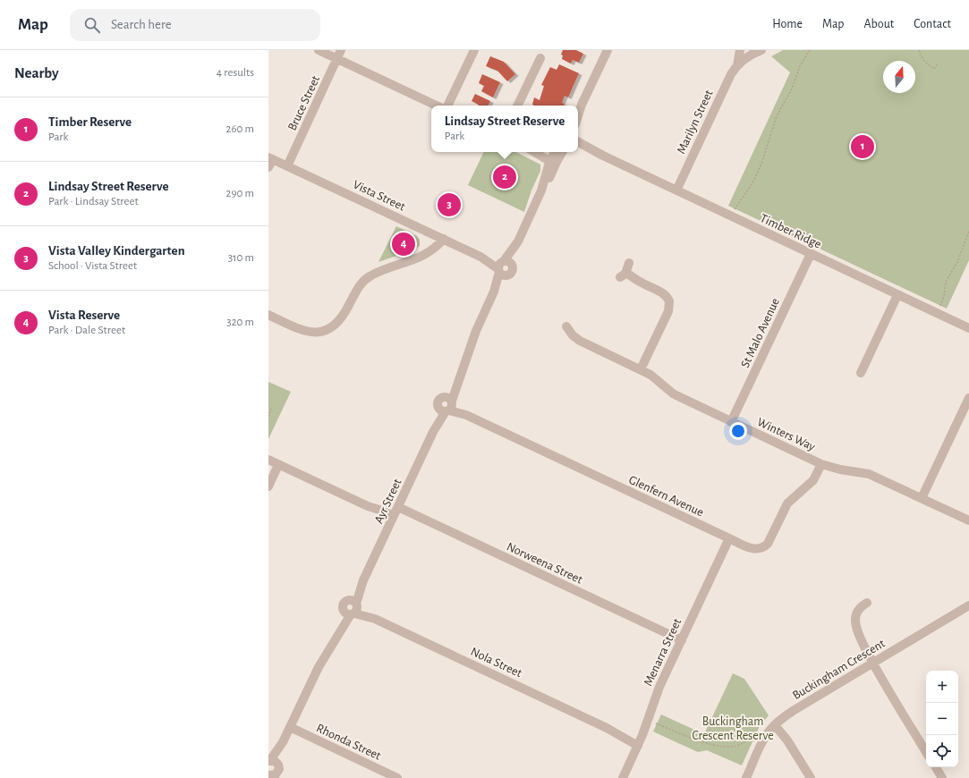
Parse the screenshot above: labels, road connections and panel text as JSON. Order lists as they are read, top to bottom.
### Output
{
  "streets": {
    "street": [
      "Bruce Street",
      "Marilyn Street",
      "Vista Street",
      "Timber Ridge",
      "St Malo Avenue",
      "Winters Way",
      "Glenfern Avenue",
      "Ayr Street",
      "Norweena Street",
      "Menarra Street",
      "Nola Street",
      "Buckingham Crescent",
      "Rhonda Street"
    ]
  },
  "crossings": [
    ["Bruce Street", "Vista Street"],
    ["Marilyn Street", "Timber Ridge"],
    ["Vista Street", "Ayr Street"],
    ["Timber Ridge", "St Malo Avenue"],
    ["St Malo Avenue", "Winters Way"],
    ["Winters Way", "Glenfern Avenue"],
    ["Glenfern Avenue", "Ayr Street"],
    ["Glenfern Avenue", "Menarra Street"],
    ["Ayr Street", "Norweena Street"],
    ["Ayr Street", "Nola Street"],
    ["Ayr Street", "Rhonda Street"],
    ["Norweena Street", "Menarra Street"],
    ["Menarra Street", "Nola Street"]
  ],
  "parks": ["Buckingham Crescent Reserve"],
  "north": "top",
  "page": {
    "header": "Map",
    "search": "Search here",
    "nav": [
      "Home",
      "Map",
      "About",
      "Contact"
    ],
    "heading": ["Nearby", "4 results"],
    "list": [
      {
        "mark": "1",
        "name": "Timber Reserve",
        "note": "Park",
        "value": "260 m"
      },
      {
        "mark": "2",
        "name": "Lindsay Street Reserve",
        "note": "Park · Lindsay Street",
        "value": "290 m"
      },
      {
        "mark": "3",
        "name": "Vista Valley Kindergarten",
        "note": "School · Vista Street",
        "value": "310 m"
      },
      {
        "mark": "4",
        "name": "Vista Reserve",
        "note": "Park · Dale Street",
        "value": "320 m"
      }
    ],
    "popup": ["Lindsay Street Reserve", "Park"],
    "pins": [
      "1",
      "2",
      "3",
      "4"
    ],
    "map_buttons": ["+", "−"]
  }
}
